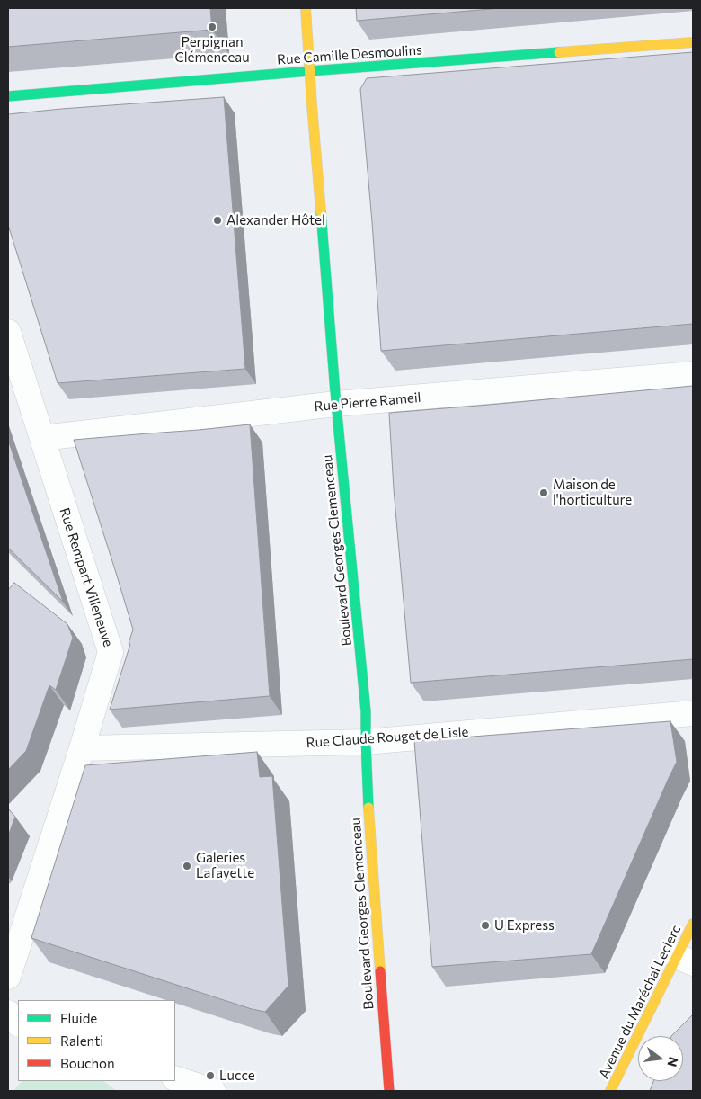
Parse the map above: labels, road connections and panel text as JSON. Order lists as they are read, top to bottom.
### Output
{
  "streets": {
    "main road": ["Rue Camille Desmoulins", "Boulevard Georges Clemenceau", "Avenue du Maréchal Leclerc"],
    "street": ["Rue Pierre Rameil", "Rue Rempart Villeneuve", "Rue Claude Rouget de Lisle"]
  },
  "crossings": [
    ["Rue Camille Desmoulins", "Boulevard Georges Clemenceau"],
    ["Rue Pierre Rameil", "Boulevard Georges Clemenceau"],
    ["Rue Pierre Rameil", "Rue Rempart Villeneuve"],
    ["Boulevard Georges Clemenceau", "Rue Claude Rouget de Lisle"],
    ["Rue Rempart Villeneuve", "Rue Claude Rouget de Lisle"]
  ],
  "places": [
    "Perpignan Clémenceau",
    "Alexander Hôtel",
    "Maison de l'horticulture",
    "Galeries Lafayette",
    "U Express",
    "Lucce"
  ],
  "legend": ["Fluide", "Ralenti", "Bouchon"],
  "north": "right"
}
